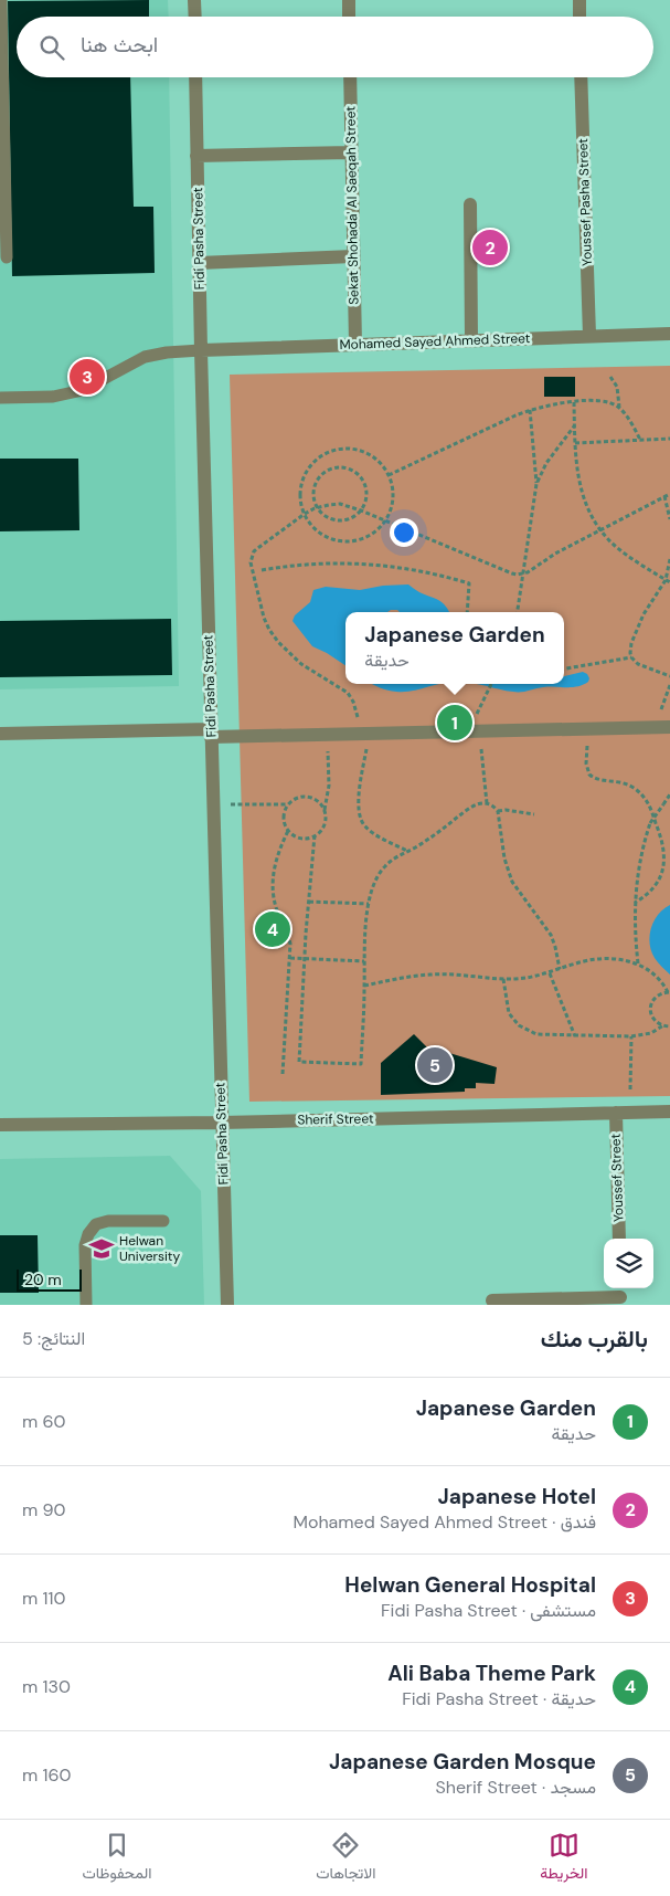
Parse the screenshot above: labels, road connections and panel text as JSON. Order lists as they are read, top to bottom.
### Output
{
  "streets": {
    "street": [
      "Youssef Pasha Street",
      "Sekat Shohada' Al Saeqah Street",
      "Fidi Pasha Street",
      "Mohamed Sayed Ahmed Street",
      "Sherif Street",
      "Youssef Street"
    ]
  },
  "crossings": [
    ["Youssef Pasha Street", "Mohamed Sayed Ahmed Street"],
    ["Sekat Shohada' Al Saeqah Street", "Mohamed Sayed Ahmed Street"],
    ["Fidi Pasha Street", "Mohamed Sayed Ahmed Street"],
    ["Fidi Pasha Street", "Sherif Street"],
    ["Sherif Street", "Youssef Street"]
  ],
  "places": {
    "school or university": ["Helwan University"]
  },
  "scale_bar": "20 m",
  "page": {
    "search": "ابحث هنا",
    "pins": [
      "2",
      "3",
      "1",
      "4",
      "5"
    ],
    "popup": ["Japanese Garden", "حديقة"],
    "scale": "20 m",
    "heading": ["بالقرب منك", "النتائج: 5"],
    "list": [
      {
        "mark": "1",
        "name": "Japanese Garden",
        "note": "حديقة",
        "value": "60 m"
      },
      {
        "mark": "2",
        "name": "Japanese Hotel",
        "note": "فندق · Mohamed Sayed Ahmed Street",
        "value": "90 m"
      },
      {
        "mark": "3",
        "name": "Helwan General Hospital",
        "note": "مستشفى · Fidi Pasha Street",
        "value": "110 m"
      },
      {
        "mark": "4",
        "name": "Ali Baba Theme Park",
        "note": "حديقة · Fidi Pasha Street",
        "value": "130 m"
      },
      {
        "mark": "5",
        "name": "Japanese Garden Mosque",
        "note": "مسجد · Sherif Street",
        "value": "160 m"
      }
    ],
    "nav": ["الخريطة", "الاتجاهات", "المحفوظات"]
  }
}
